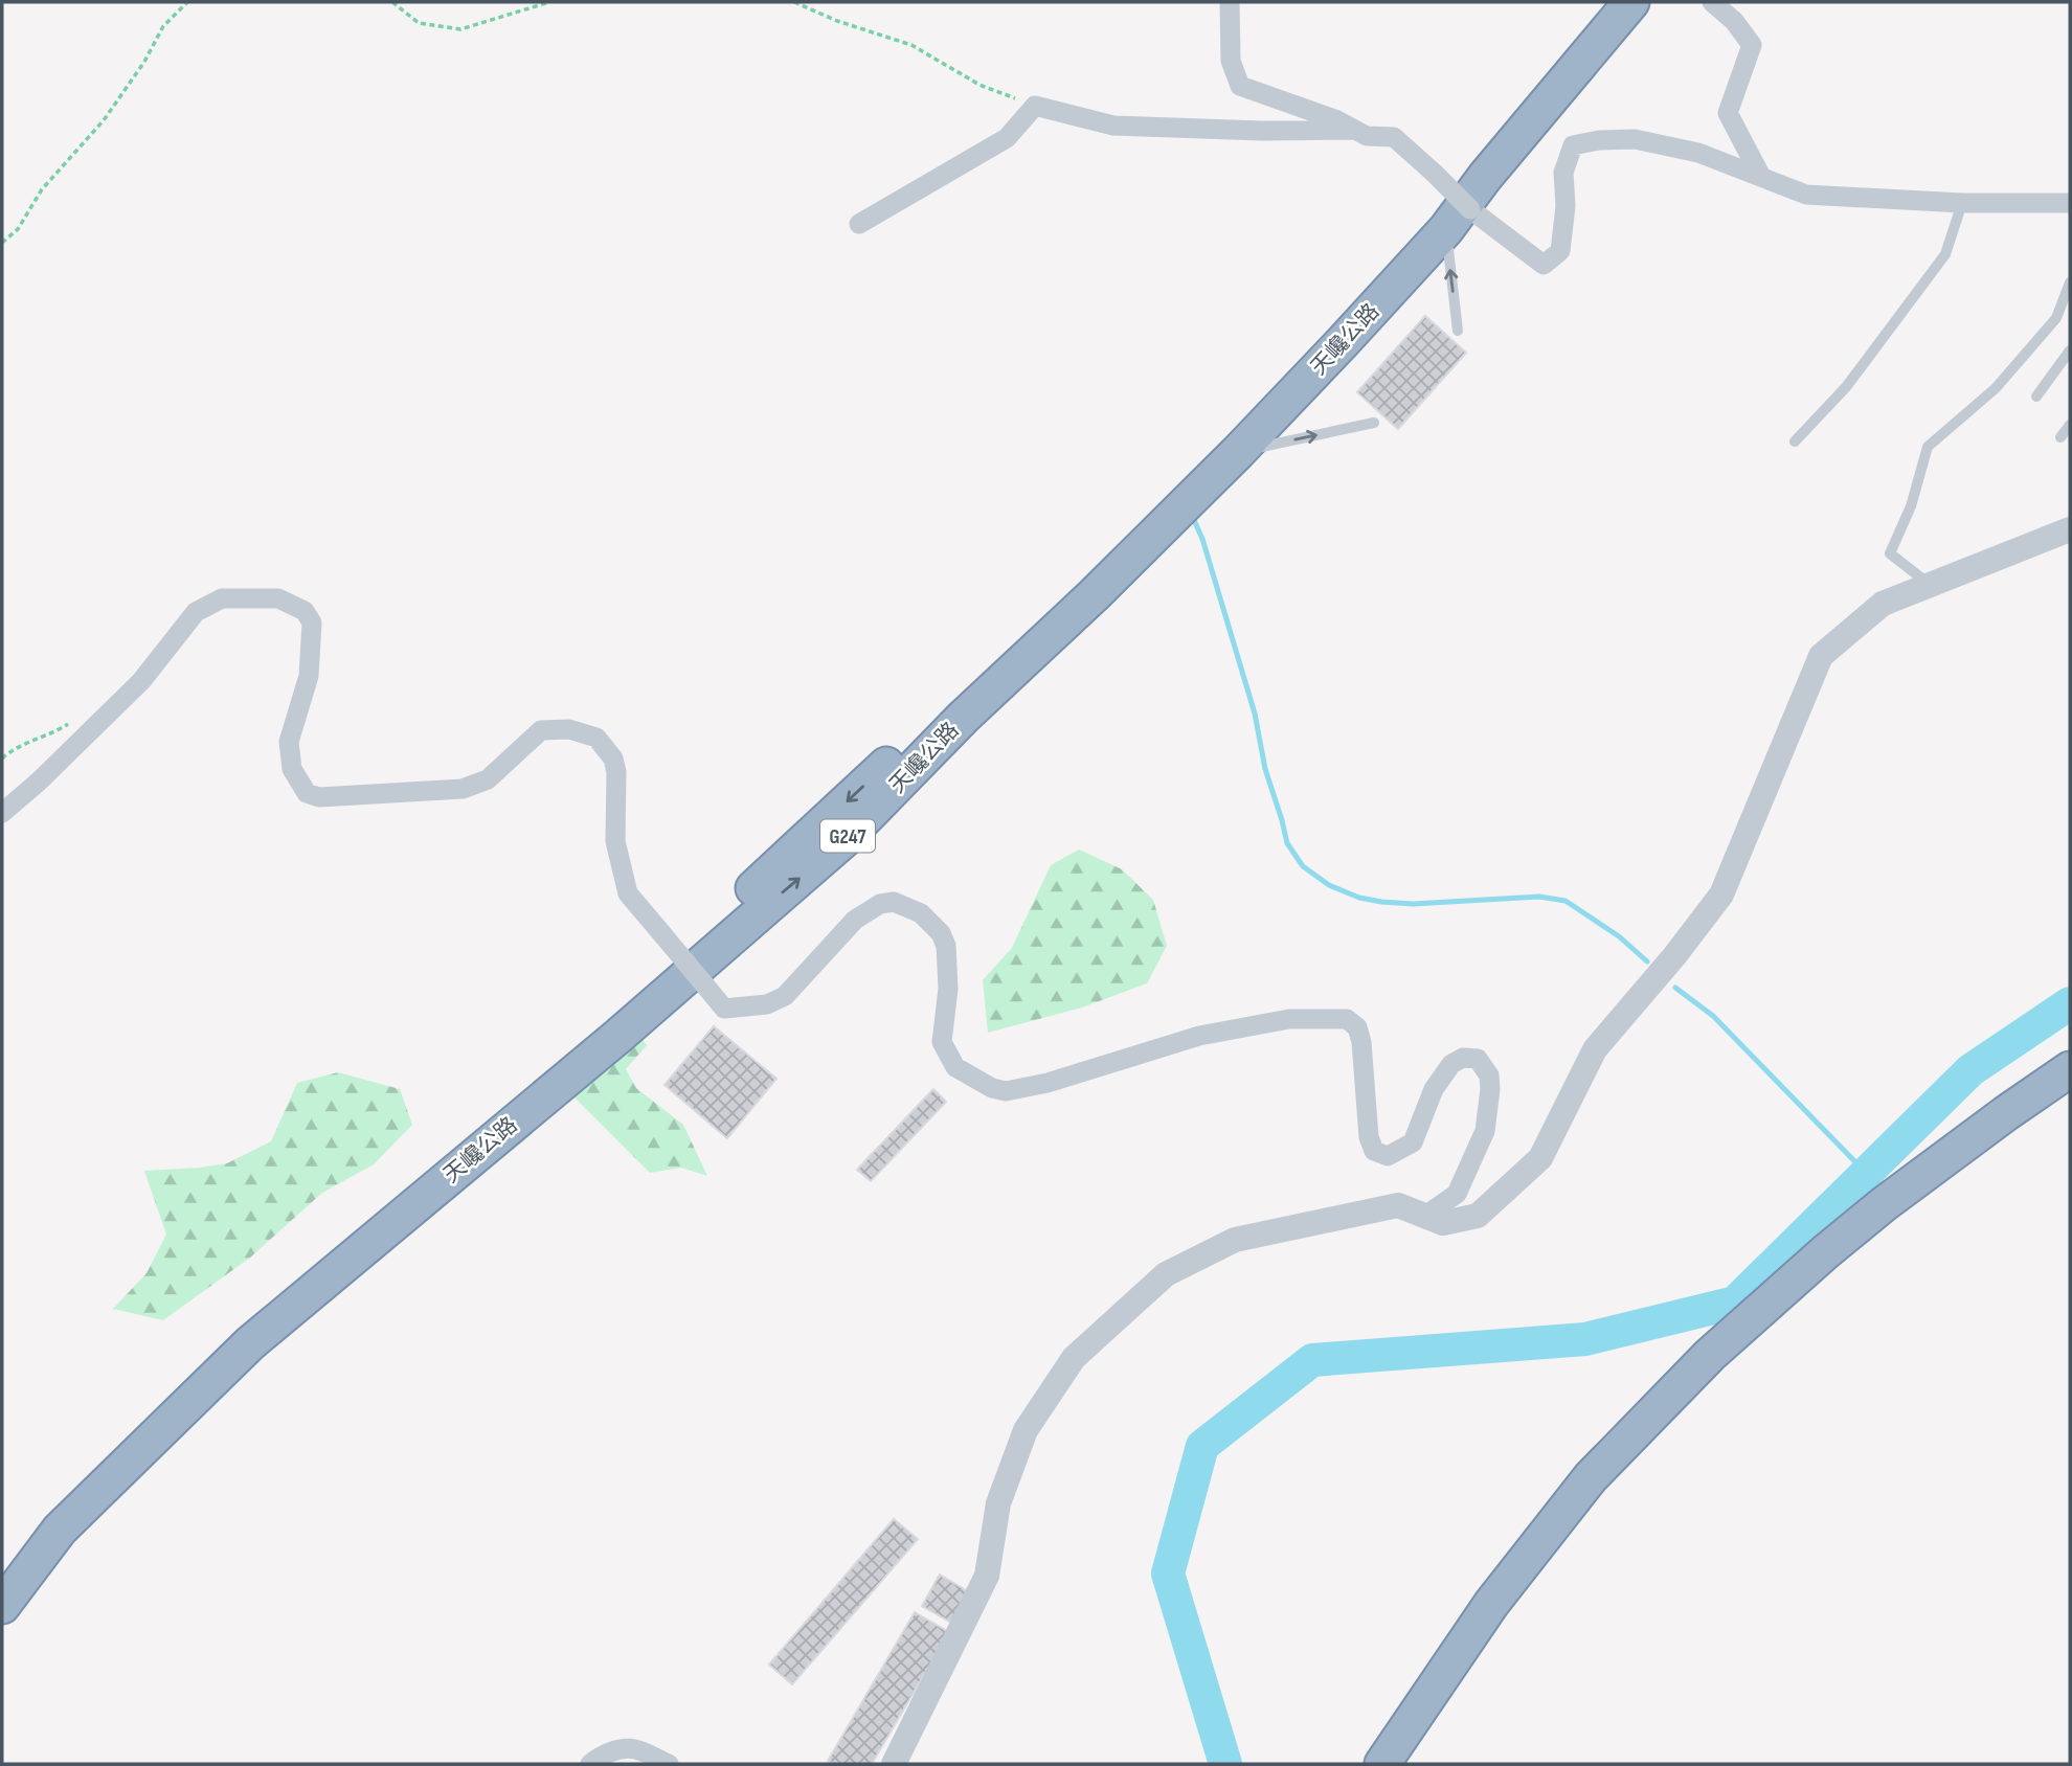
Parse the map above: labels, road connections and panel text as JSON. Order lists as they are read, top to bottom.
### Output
{
  "streets": {
    "highway": ["天巉公路", "G247"]
  }
}
